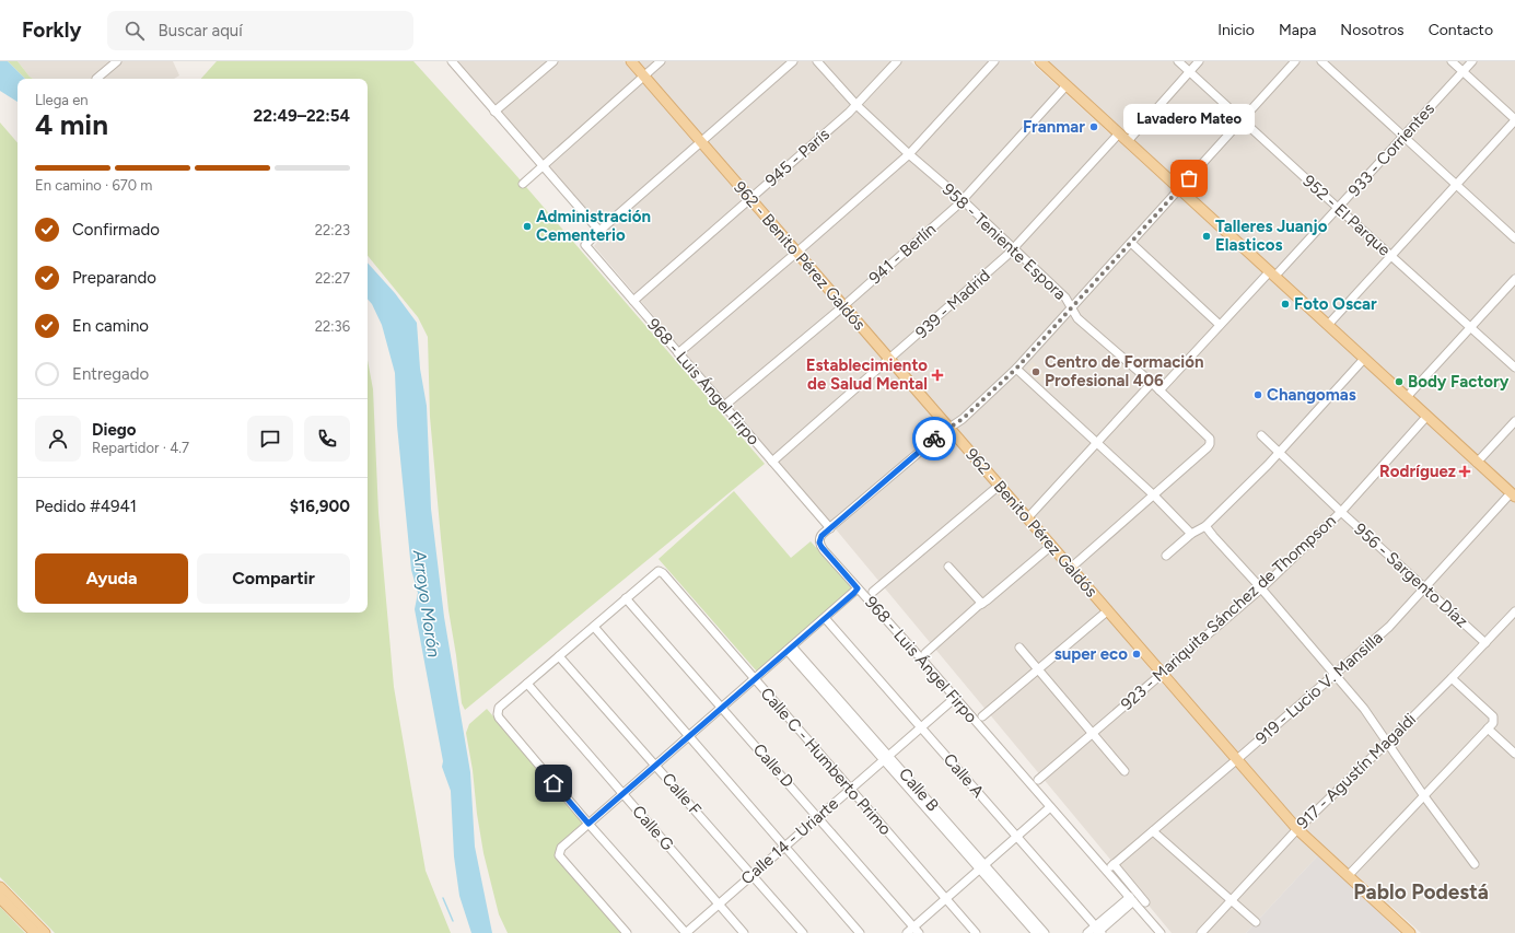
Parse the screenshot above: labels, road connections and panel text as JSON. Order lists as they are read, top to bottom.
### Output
{
  "streets": {
    "main road": ["962 - Benito Pérez Galdós"],
    "street": [
      "933 - Corrientes",
      "945 - París",
      "952 - El Parque",
      "958 - Teniente Espora",
      "941 - Berlín",
      "939 - Madrid",
      "968 - Luis Ángel Firpo",
      "956 - Sargento Díaz",
      "923 - Mariquita Sánchez de Thompson",
      "919 - Lucio V. Mansilla",
      "Calle C - Humberto Primo",
      "Calle D",
      "917 - Agustín Magaldi",
      "Calle A",
      "Calle B",
      "Calle F",
      "Calle G",
      "Calle 14 - Uriarte"
    ]
  },
  "crossings": [
    ["933 - Corrientes", "952 - El Parque"],
    ["933 - Corrientes", "958 - Teniente Espora"],
    ["945 - París", "958 - Teniente Espora"],
    ["945 - París", "962 - Benito Pérez Galdós"],
    ["945 - París", "968 - Luis Ángel Firpo"],
    ["958 - Teniente Espora", "941 - Berlín"],
    ["958 - Teniente Espora", "939 - Madrid"],
    ["941 - Berlín", "962 - Benito Pérez Galdós"],
    ["941 - Berlín", "968 - Luis Ángel Firpo"],
    ["962 - Benito Pérez Galdós", "939 - Madrid"],
    ["962 - Benito Pérez Galdós", "923 - Mariquita Sánchez de Thompson"],
    ["962 - Benito Pérez Galdós", "919 - Lucio V. Mansilla"],
    ["962 - Benito Pérez Galdós", "917 - Agustín Magaldi"],
    ["939 - Madrid", "968 - Luis Ángel Firpo"],
    ["968 - Luis Ángel Firpo", "Calle 14 - Uriarte"],
    ["956 - Sargento Díaz", "923 - Mariquita Sánchez de Thompson"],
    ["956 - Sargento Díaz", "919 - Lucio V. Mansilla"],
    ["956 - Sargento Díaz", "917 - Agustín Magaldi"],
    ["Calle C - Humberto Primo", "Calle D"],
    ["Calle C - Humberto Primo", "Calle 14 - Uriarte"],
    ["Calle D", "Calle 14 - Uriarte"],
    ["Calle A", "Calle 14 - Uriarte"],
    ["Calle B", "Calle 14 - Uriarte"],
    ["Calle F", "Calle 14 - Uriarte"],
    ["Calle G", "Calle 14 - Uriarte"]
  ],
  "districts": ["Pablo Podestá"],
  "water": ["Arroyo Morón"],
  "places": {
    "other": [
      "Franmar",
      "Lavadero Mateo",
      "Administración Cementerio",
      "Talleres Juanjo Elasticos",
      "Foto Oscar",
      "Centro de Formación Profesional 406",
      "Body Factory",
      "Changomas",
      "super eco"
    ],
    "health": ["Establecimiento de Salud Mental", "Rodríguez"]
  },
  "page": {
    "header": "Forkly",
    "search": "Buscar aquí",
    "nav": [
      "Inicio",
      "Mapa",
      "Nosotros",
      "Contacto"
    ],
    "heading": ["4 min", "Llega en", "22:49–22:54"],
    "panel": [
      "Diego",
      "Repartidor · 4.7",
      "Pedido #4941",
      "$16,900"
    ],
    "bubble": "Lavadero Mateo",
    "bar": "En camino · 670 m",
    "list": [
      ["Confirmado", "22:23"],
      ["Preparando", "22:27"],
      ["En camino", "22:36"],
      "Entregado"
    ],
    "buttons": ["Ayuda", "Compartir"]
  }
}
